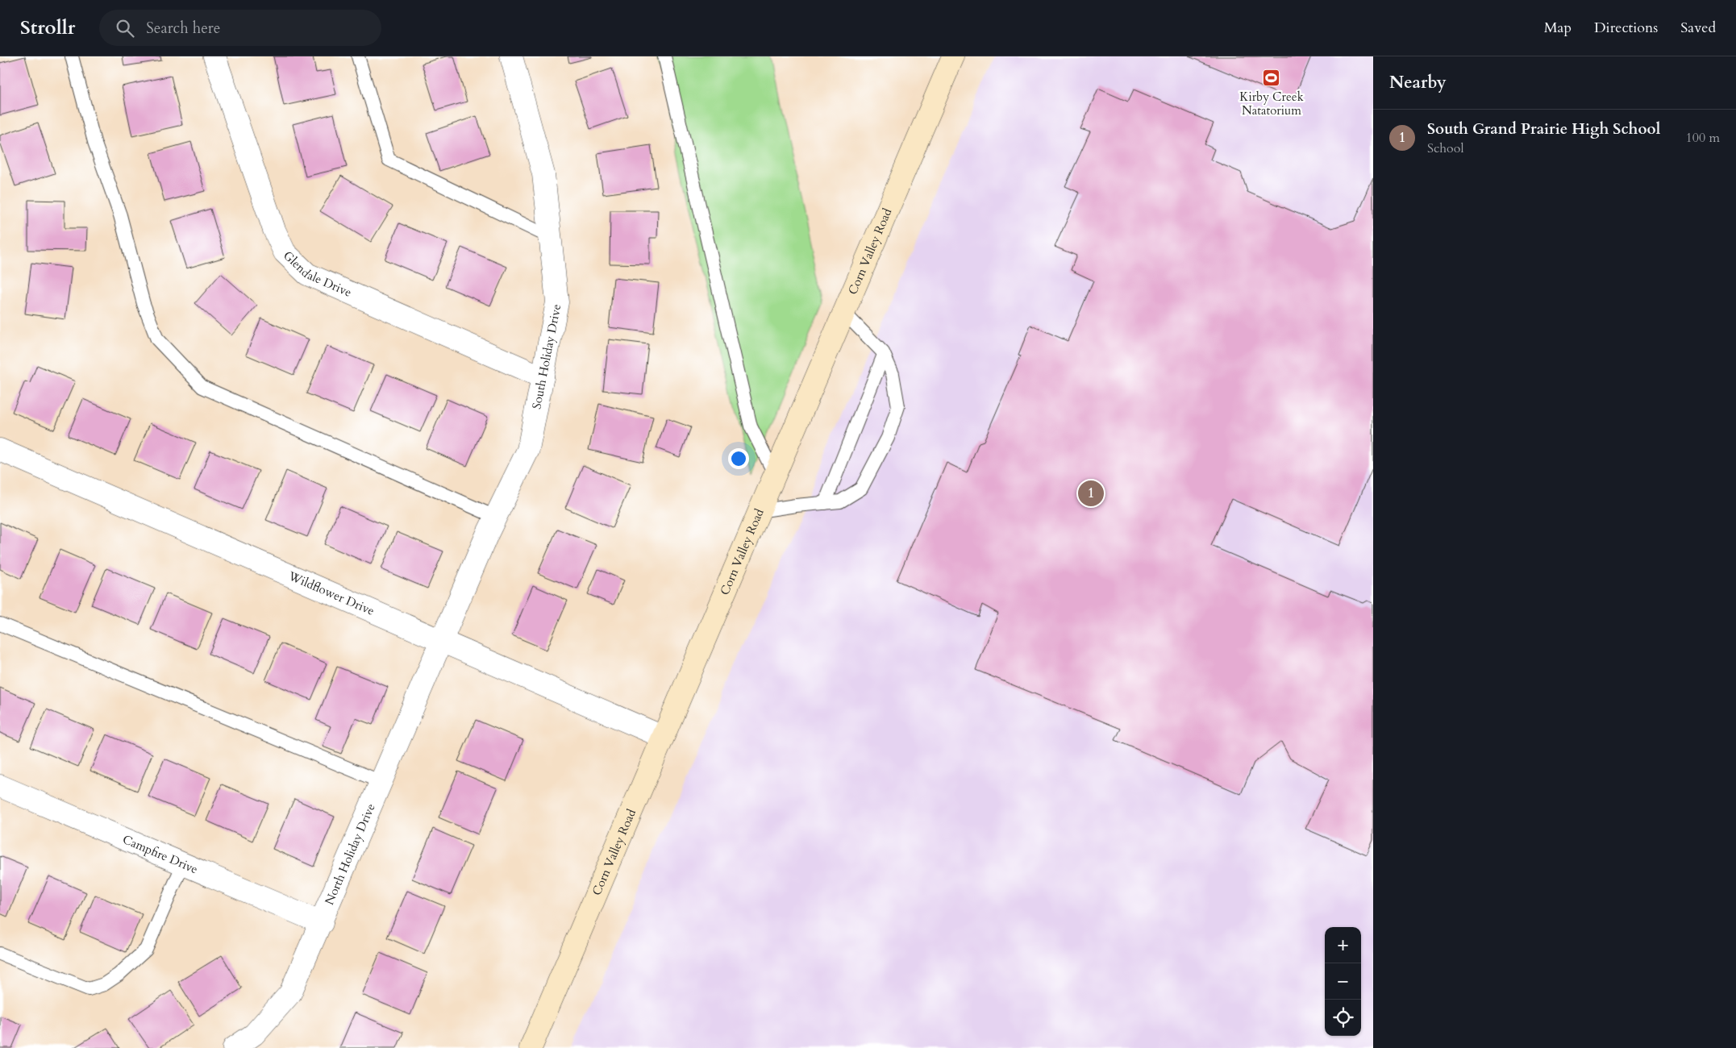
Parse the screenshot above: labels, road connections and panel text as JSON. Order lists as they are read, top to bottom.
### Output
{
  "streets": {
    "main road": ["Corn Valley Road"],
    "street": [
      "Glendale Drive",
      "South Holiday Drive",
      "Wildflower Drive",
      "North Holiday Drive",
      "Campfire Drive"
    ]
  },
  "crossings": [
    ["Corn Valley Road", "Wildflower Drive"],
    ["Glendale Drive", "South Holiday Drive"],
    ["South Holiday Drive", "Wildflower Drive"],
    ["South Holiday Drive", "North Holiday Drive"],
    ["Wildflower Drive", "North Holiday Drive"],
    ["North Holiday Drive", "Campfire Drive"]
  ],
  "places": {
    "sports": ["Kirby Creek Natatorium"]
  },
  "page": {
    "header": "Strollr",
    "search": "Search here",
    "nav": ["Map", "Directions", "Saved"],
    "heading": "Nearby",
    "list": [
      {
        "mark": "1",
        "name": "South Grand Prairie High School",
        "note": "School",
        "value": "100 m"
      }
    ],
    "pins": "1",
    "map_buttons": ["+", "−"]
  }
}
